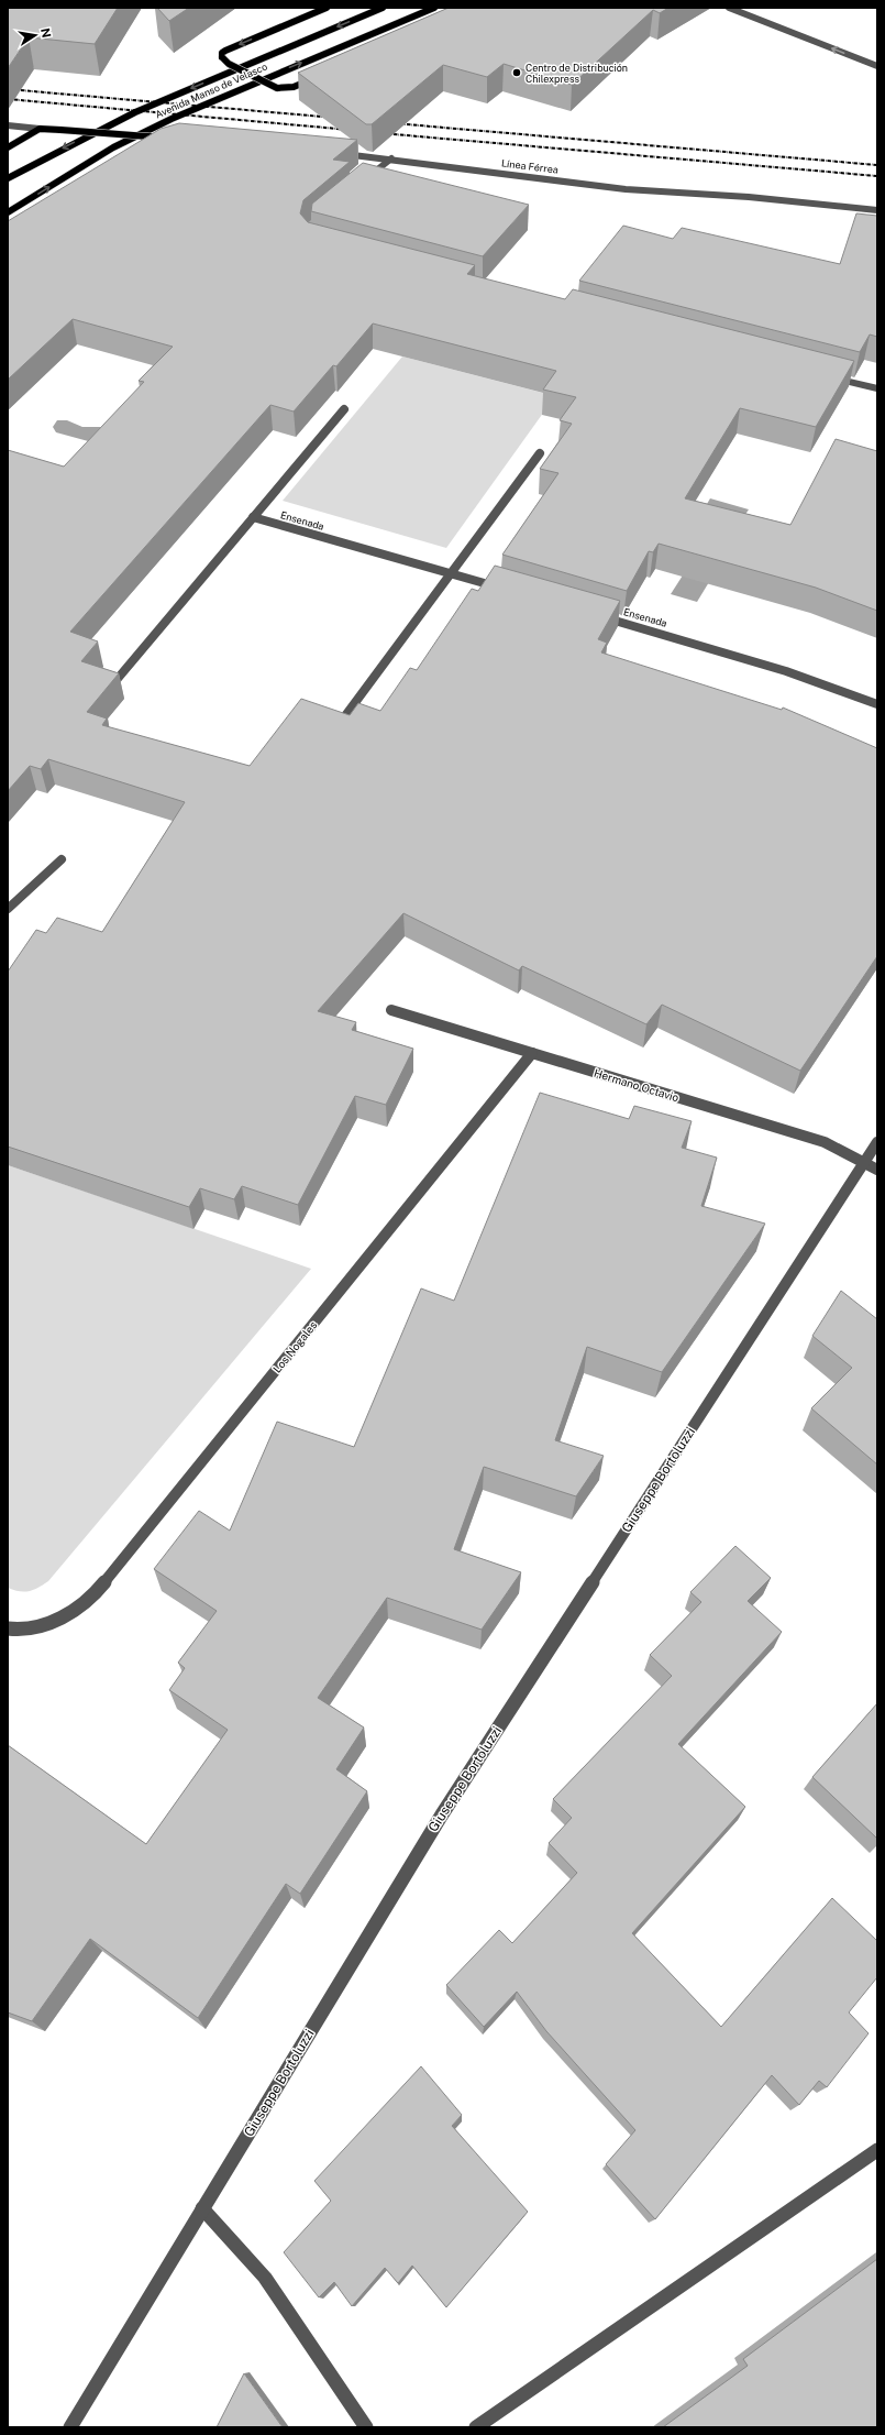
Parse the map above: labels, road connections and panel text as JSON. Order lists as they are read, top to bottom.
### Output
{
  "streets": {
    "main road": ["Avenida Manso de Velasco"],
    "street": [
      "Línea Férrea",
      "Ensenada",
      "Hermano Octavio",
      "Los Nogales",
      "Giuseppe Bortoluzzi"
    ]
  },
  "crossings": [
    ["Hermano Octavio", "Los Nogales"],
    ["Hermano Octavio", "Giuseppe Bortoluzzi"]
  ],
  "places": ["Centro de Distribución Chilexpress"],
  "north": "right"
}
